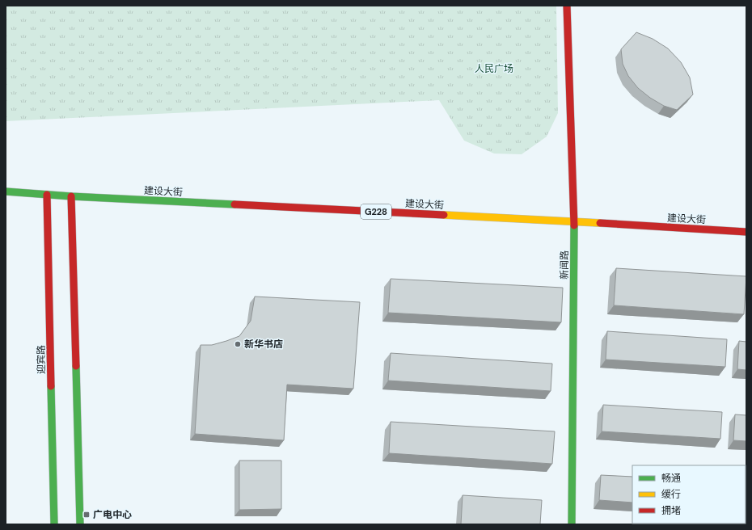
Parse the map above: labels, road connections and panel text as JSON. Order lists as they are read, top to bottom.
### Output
{
  "streets": {
    "main road": [
      "建设大街",
      "G228",
      "新闻路",
      "迎宾路"
    ]
  },
  "crossings": [
    ["建设大街", "新闻路"],
    ["建设大街", "迎宾路"]
  ],
  "parks": ["人民广场"],
  "places": {
    "other": ["新华书店"],
    "transit": ["广电中心"]
  },
  "legend": ["畅通", "缓行", "拥堵"]
}
